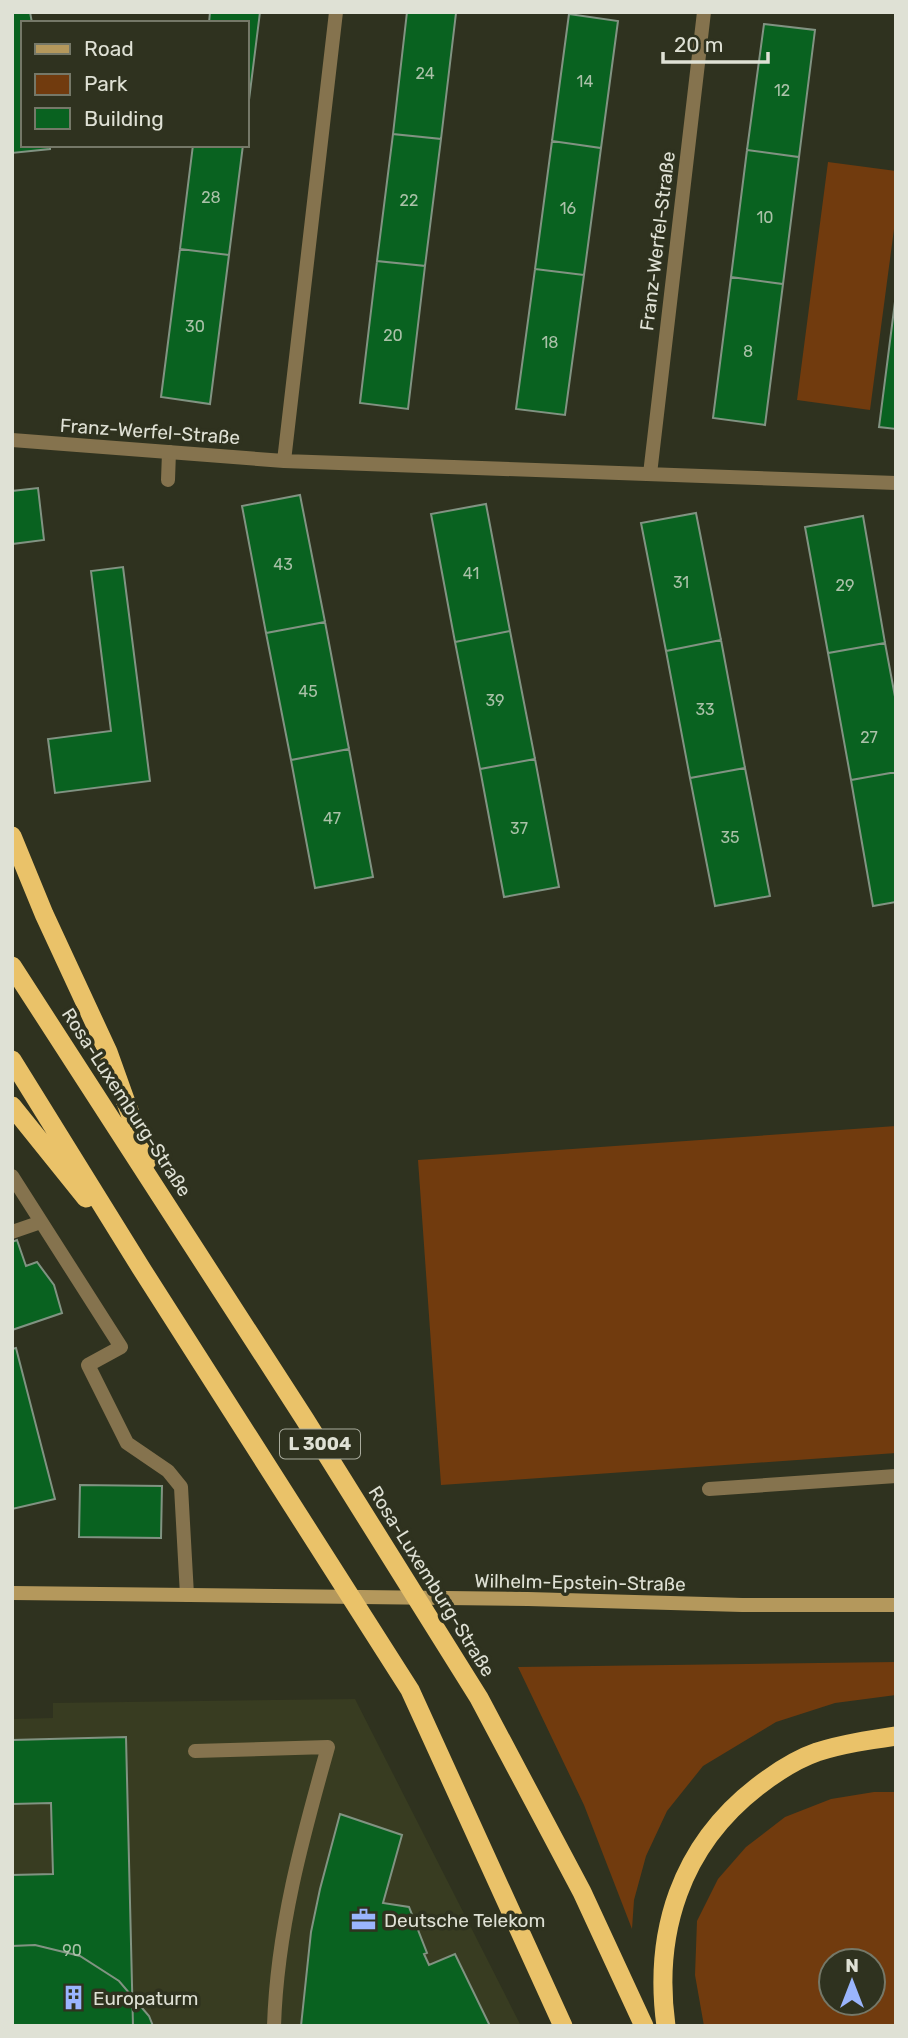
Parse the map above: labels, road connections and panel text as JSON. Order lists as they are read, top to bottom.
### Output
{
  "streets": {
    "highway": ["Rosa-Luxemburg-Straße", "L 3004"],
    "main road": ["Wilhelm-Epstein-Straße"],
    "street": ["Franz-Werfel-Straße"]
  },
  "places": {
    "office": ["Deutsche Telekom"],
    "building": ["Europaturm"]
  },
  "house_numbers": [
    "24",
    "14",
    "12",
    "28",
    "22",
    "16",
    "10",
    "30",
    "20",
    "18",
    "8",
    "43",
    "41",
    "31",
    "29",
    "45",
    "39",
    "33",
    "27",
    "47",
    "37",
    "35",
    "90"
  ],
  "legend": ["Road", "Park", "Building"],
  "scale_bar": "20 m",
  "north": "top"
}
